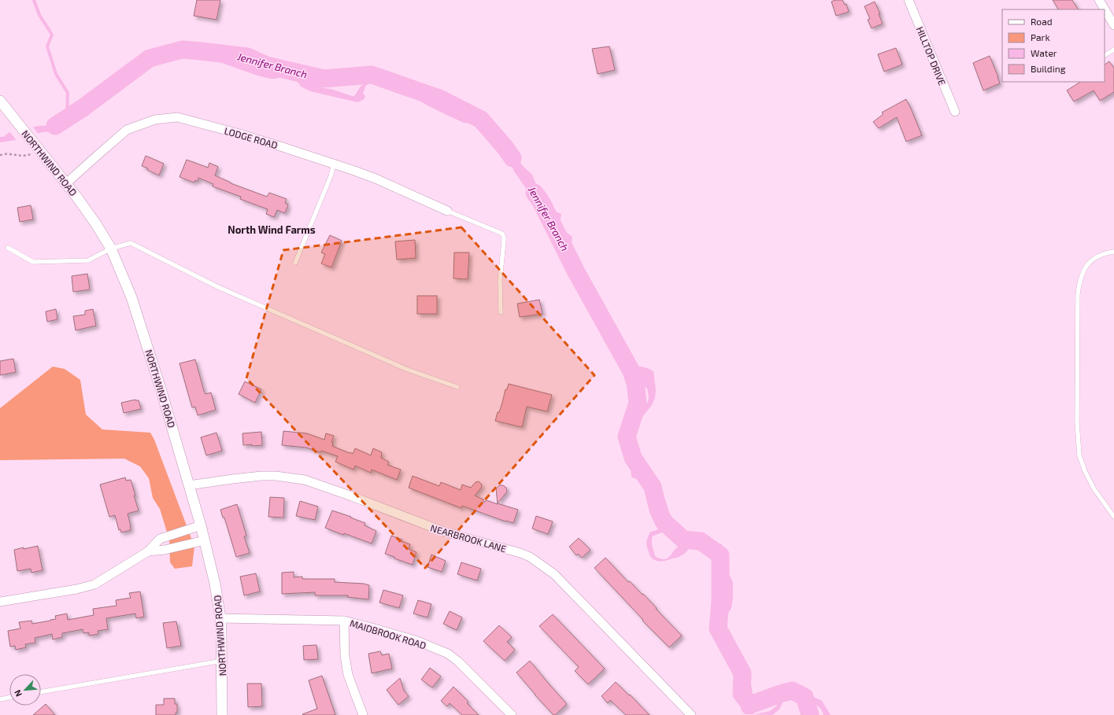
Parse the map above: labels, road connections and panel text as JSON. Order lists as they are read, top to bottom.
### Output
{
  "streets": {
    "street": [
      "HILLTOP DRIVE",
      "LODGE ROAD",
      "NORTHWIND ROAD",
      "NEARBROOK LANE",
      "MAIDBROOK ROAD"
    ]
  },
  "crossings": [
    ["LODGE ROAD", "NORTHWIND ROAD"],
    ["NORTHWIND ROAD", "NEARBROOK LANE"],
    ["NORTHWIND ROAD", "MAIDBROOK ROAD"]
  ],
  "districts": ["North Wind Farms"],
  "water": ["Jennifer Branch"],
  "legend": [
    "Road",
    "Park",
    "Water",
    "Building"
  ],
  "north": "bottom left"
}
